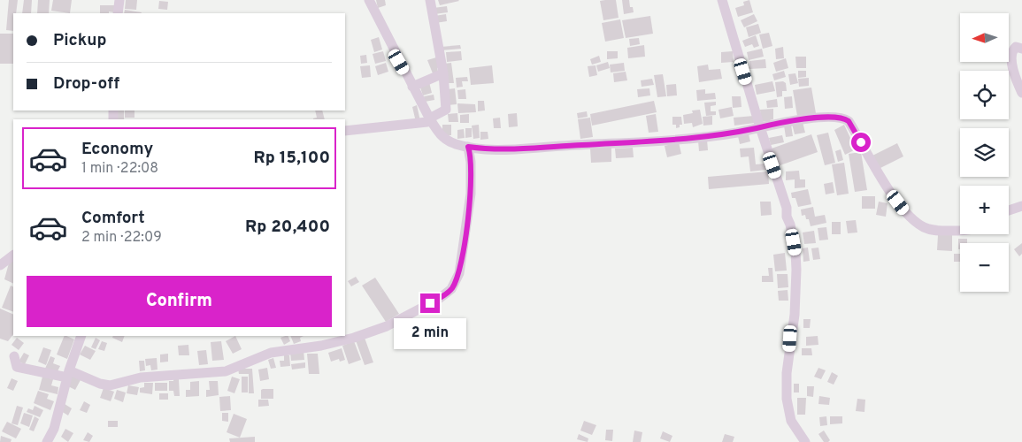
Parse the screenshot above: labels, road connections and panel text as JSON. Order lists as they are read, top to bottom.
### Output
{
  "north": "left",
  "page": {
    "map_buttons": ["+", "−"],
    "banner": ["Pickup", "Drop-off"],
    "list": [
      {
        "name": "Economy",
        "note": "1 min · 22:08",
        "value": "Rp 15,100"
      },
      {
        "name": "Comfort",
        "note": "2 min · 22:09",
        "value": "Rp 20,400"
      }
    ],
    "buttons": "Confirm",
    "bubble": "2 min"
  }
}
